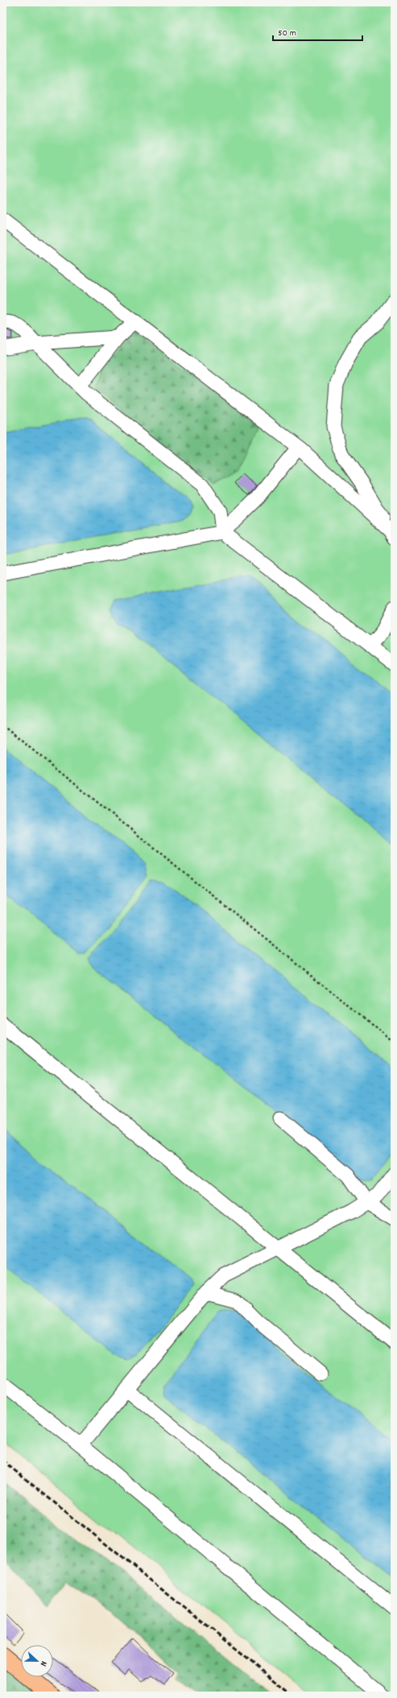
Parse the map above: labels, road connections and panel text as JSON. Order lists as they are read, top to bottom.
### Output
{
  "scale_bar": "50 m",
  "north": "right"
}
